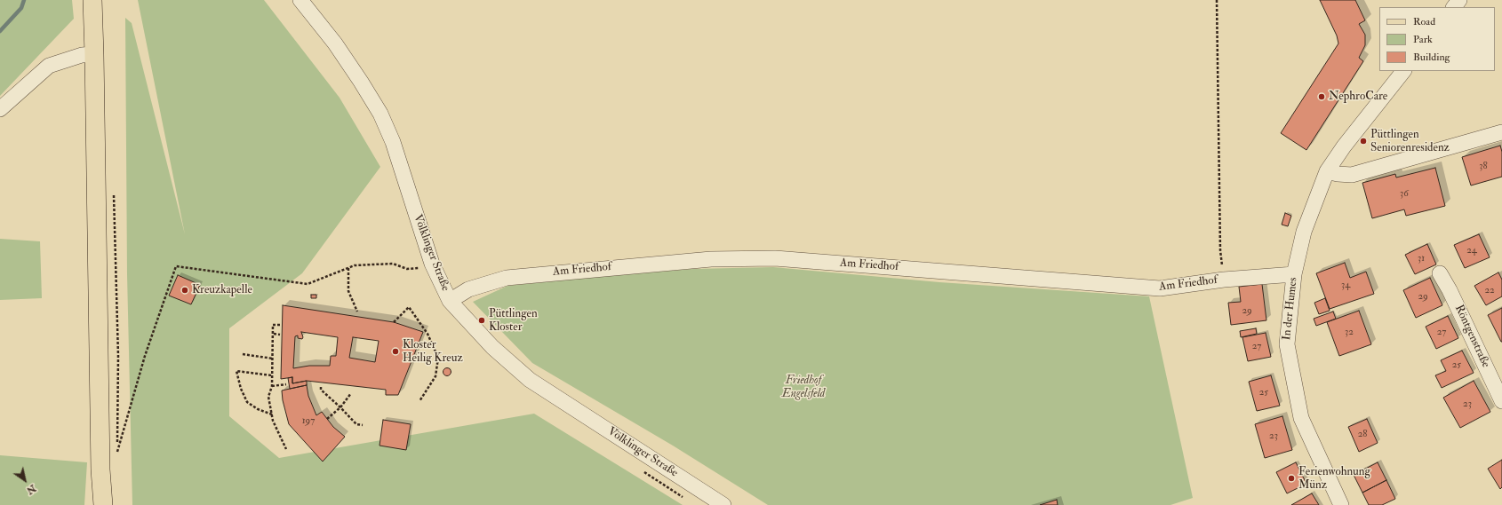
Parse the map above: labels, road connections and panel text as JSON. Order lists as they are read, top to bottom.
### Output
{
  "streets": {
    "street": [
      "Völklinger Straße",
      "Am Friedhof",
      "In der Humes",
      "Röntgenstraße"
    ]
  },
  "crossings": [
    ["Völklinger Straße", "Am Friedhof"],
    ["Am Friedhof", "In der Humes"]
  ],
  "parks": ["Friedhof Engelsfeld"],
  "places": [
    "NephroCare",
    "Püttlingen Seniorenresidenz",
    "Kreuzkapelle",
    "Püttlingen Kloster",
    "Kloster Heilig Kreuz",
    "Ferienwohnung Münz"
  ],
  "house_numbers": [
    "38",
    "36",
    "24",
    "31",
    "34",
    "22",
    "29",
    "29",
    "32",
    "27",
    "27",
    "25",
    "25",
    "23",
    "197",
    "28",
    "23"
  ],
  "legend": ["Road", "Park", "Building"],
  "north": "bottom right"
}
